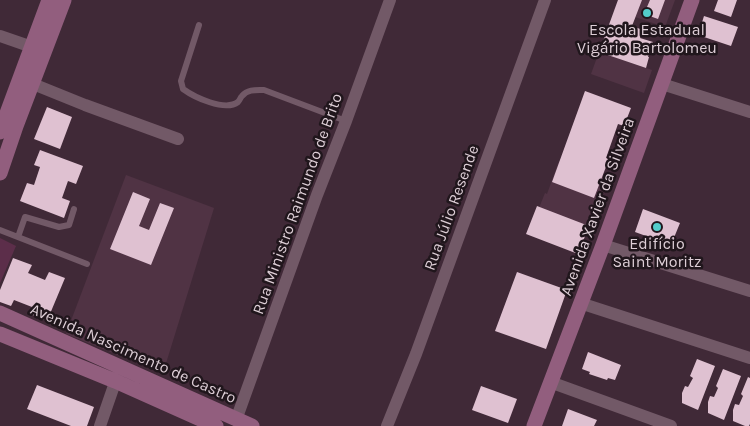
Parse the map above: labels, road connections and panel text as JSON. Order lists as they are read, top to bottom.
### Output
{
  "streets": {
    "main road": ["Avenida Xavier da Silveira", "Avenida Nascimento de Castro"],
    "street": ["Rua Ministro Raimundo de Brito", "Rua Júlio Resende"]
  },
  "crossings": [
    ["Rua Ministro Raimundo de Brito", "Avenida Nascimento de Castro"]
  ],
  "places": ["Escola Estadual Vigário Bartolomeu", "Edifício Saint Moritz"]
}
